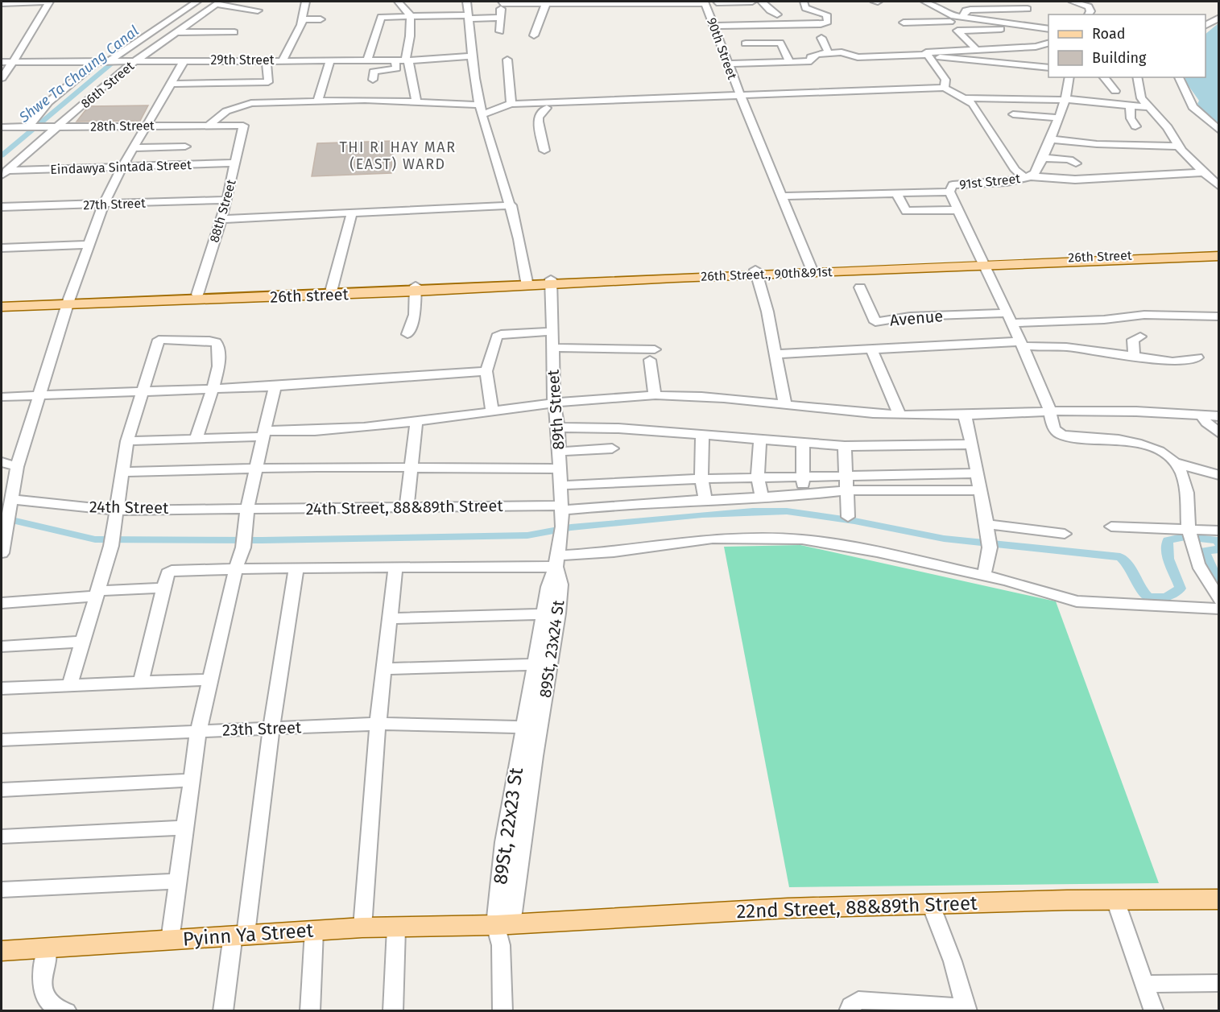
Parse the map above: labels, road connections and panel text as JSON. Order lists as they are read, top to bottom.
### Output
{
  "streets": {
    "main road": [
      "26th Street",
      "26th Street., 90th&91st",
      "26th street",
      "22nd Street, 88&89th Street",
      "Pyinn Ya Street"
    ],
    "street": [
      "90th Street",
      "29th Street",
      "86th Street",
      "28th Street",
      "Eindawya Sintada Street",
      "91st Street",
      "27th Street",
      "88th Street",
      "Avenue",
      "89th Street",
      "24th Street",
      "24th Street, 88&89th Street",
      "89St, 23x24 St",
      "23th Street",
      "89St, 22x23 St"
    ]
  },
  "crossings": [
    ["29th Street", "86th Street"],
    ["86th Street", "28th Street"],
    ["86th Street", "Eindawya Sintada Street"],
    ["28th Street", "88th Street"],
    ["Eindawya Sintada Street", "88th Street"],
    ["91st Street", "26th Street"],
    ["91st Street", "26th Street., 90th&91st"],
    ["91st Street", "Avenue"],
    ["27th Street", "88th Street"],
    ["88th Street", "26th street"],
    ["26th Street", "26th Street., 90th&91st"],
    ["26th Street., 90th&91st", "26th street"],
    ["26th Street., 90th&91st", "89th Street"],
    ["26th street", "89th Street"],
    ["89th Street", "24th Street, 88&89th Street"],
    ["89th Street", "89St, 23x24 St"],
    ["24th Street", "24th Street, 88&89th Street"],
    ["89St, 23x24 St", "23th Street"],
    ["89St, 23x24 St", "89St, 22x23 St"],
    ["23th Street", "89St, 22x23 St"],
    ["89St, 22x23 St", "22nd Street, 88&89th Street"],
    ["89St, 22x23 St", "Pyinn Ya Street"],
    ["22nd Street, 88&89th Street", "Pyinn Ya Street"]
  ],
  "districts": ["THI RI HAY MAR (EAST) WARD"],
  "water": ["Shwe Ta Chaung Canal"],
  "legend": ["Road", "Building"]
}
